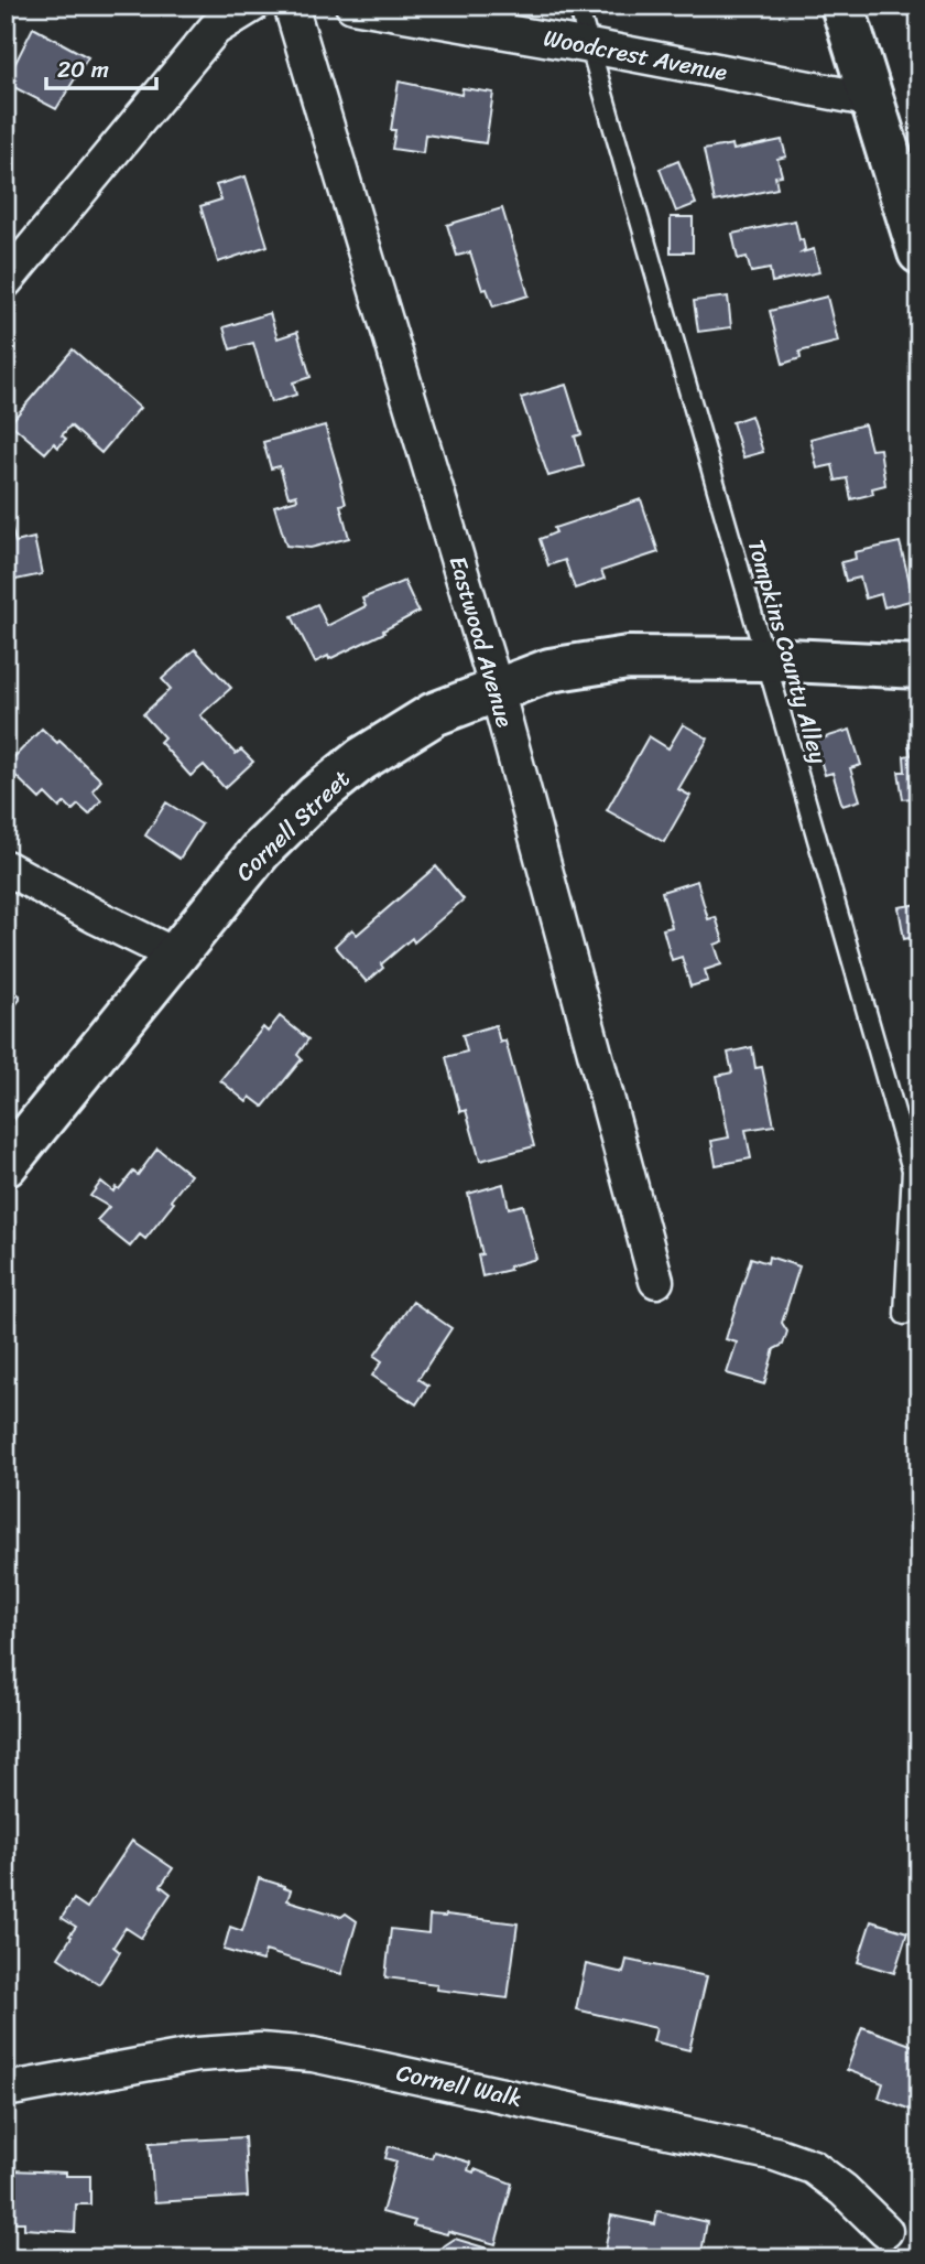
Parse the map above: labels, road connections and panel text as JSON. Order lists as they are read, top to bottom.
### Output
{
  "streets": {
    "main road": ["Cornell Street"],
    "street": ["Woodcrest Avenue", "Eastwood Avenue", "Cornell Walk"],
    "lane": ["Tompkins County Alley"]
  },
  "crossings": [
    ["Woodcrest Avenue", "Tompkins County Alley"],
    ["Eastwood Avenue", "Cornell Street"],
    ["Tompkins County Alley", "Cornell Street"]
  ],
  "scale_bar": "20 m"
}
